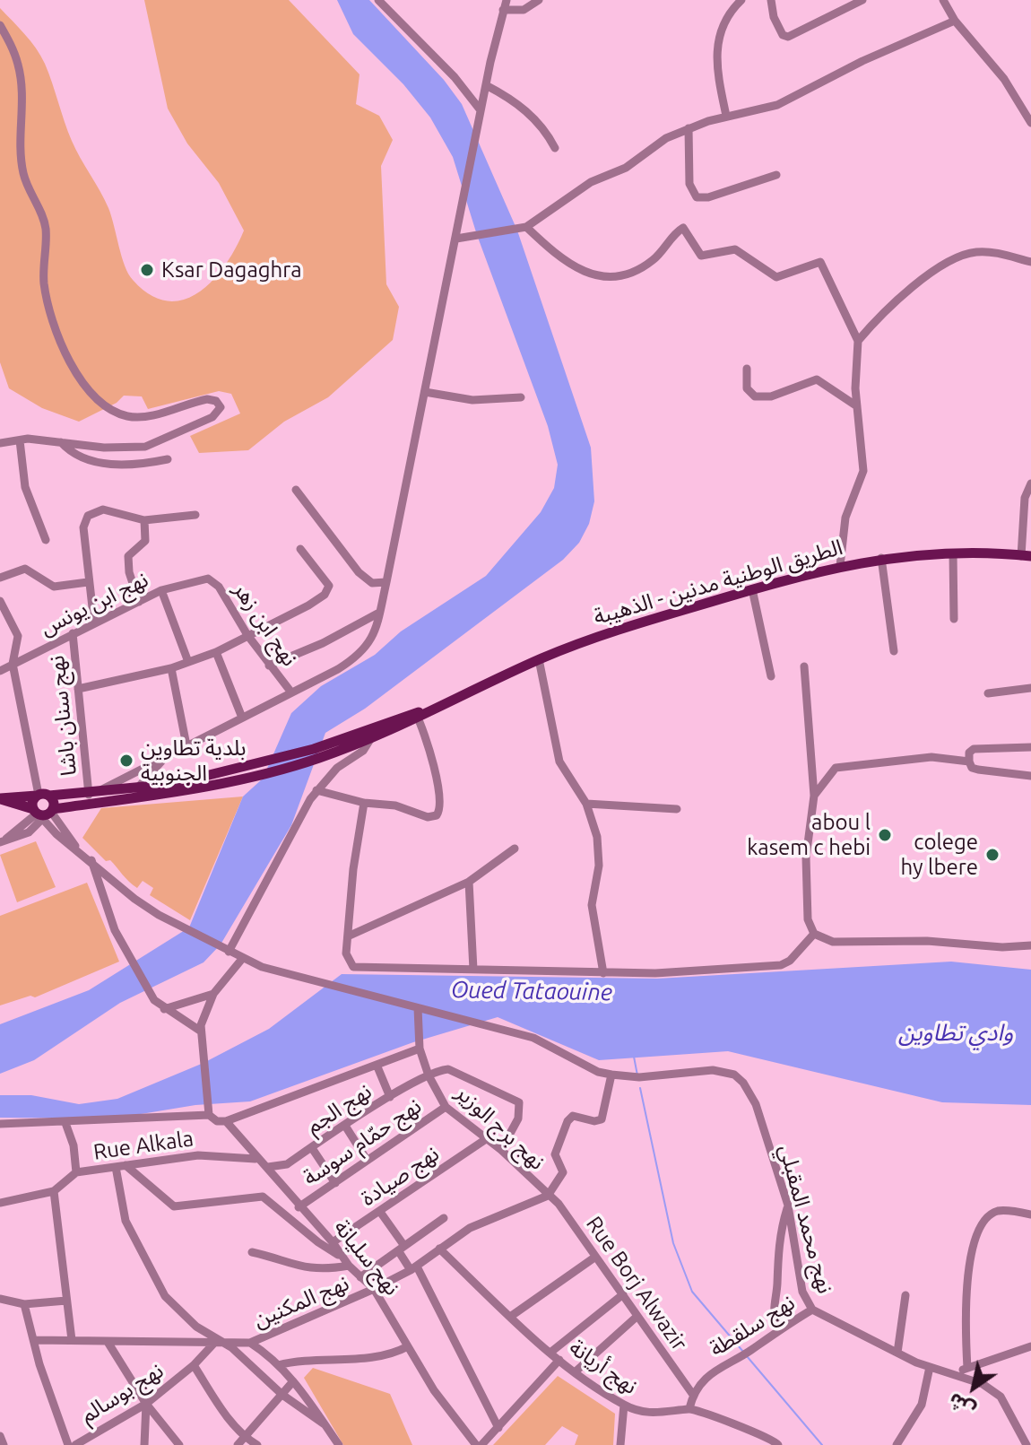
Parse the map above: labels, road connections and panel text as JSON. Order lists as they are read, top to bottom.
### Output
{
  "streets": {
    "main road": ["الطريق الوطنية مدنين - الذهيبة"],
    "street": [
      "نهج ابن يونس",
      "نهج ابن زهر",
      "نهج سنان باشا",
      "نهج الجم",
      "نهج برج الوزير",
      "نهج حمّام سوسة",
      "Rue Alkala",
      "نهج صيادة",
      "نهج محمد المقبلي",
      "نهج سليانة",
      "Rue Borj Alwazir",
      "نهج المكنين",
      "نهج سلقطة",
      "نهج أريانة",
      "نهج بوسالم"
    ]
  },
  "crossings": [
    ["الطريق الوطنية مدنين - الذهيبة", "نهج سنان باشا"],
    ["الطريق الوطنية مدنين - الذهيبة", "نهج محمد المقبلي"],
    ["نهج ابن يونس", "نهج ابن زهر"],
    ["نهج ابن يونس", "نهج سنان باشا"],
    ["نهج الجم", "نهج برج الوزير"],
    ["نهج الجم", "نهج سليانة"],
    ["نهج برج الوزير", "نهج حمّام سوسة"],
    ["نهج برج الوزير", "نهج صيادة"],
    ["نهج برج الوزير", "نهج محمد المقبلي"],
    ["نهج برج الوزير", "Rue Borj Alwazir"],
    ["نهج برج الوزير", "نهج المكنين"],
    ["نهج حمّام سوسة", "نهج سليانة"],
    ["Rue Alkala", "نهج سليانة"],
    ["نهج صيادة", "نهج سليانة"],
    ["نهج محمد المقبلي", "نهج سلقطة"],
    ["نهج سليانة", "نهج المكنين"],
    ["Rue Borj Alwazir", "نهج المكنين"],
    ["Rue Borj Alwazir", "نهج سلقطة"],
    ["نهج المكنين", "نهج أريانة"],
    ["نهج المكنين", "نهج بوسالم"],
    ["نهج سلقطة", "نهج أريانة"]
  ],
  "water": ["Oued Tataouine", "وادي تطاوين"],
  "places": [
    "Ksar Dagaghra",
    "بلدية تطاوين الجنوبية",
    "abou l kasem c hebi",
    "colege hy lbere"
  ],
  "north": "bottom left"
}
